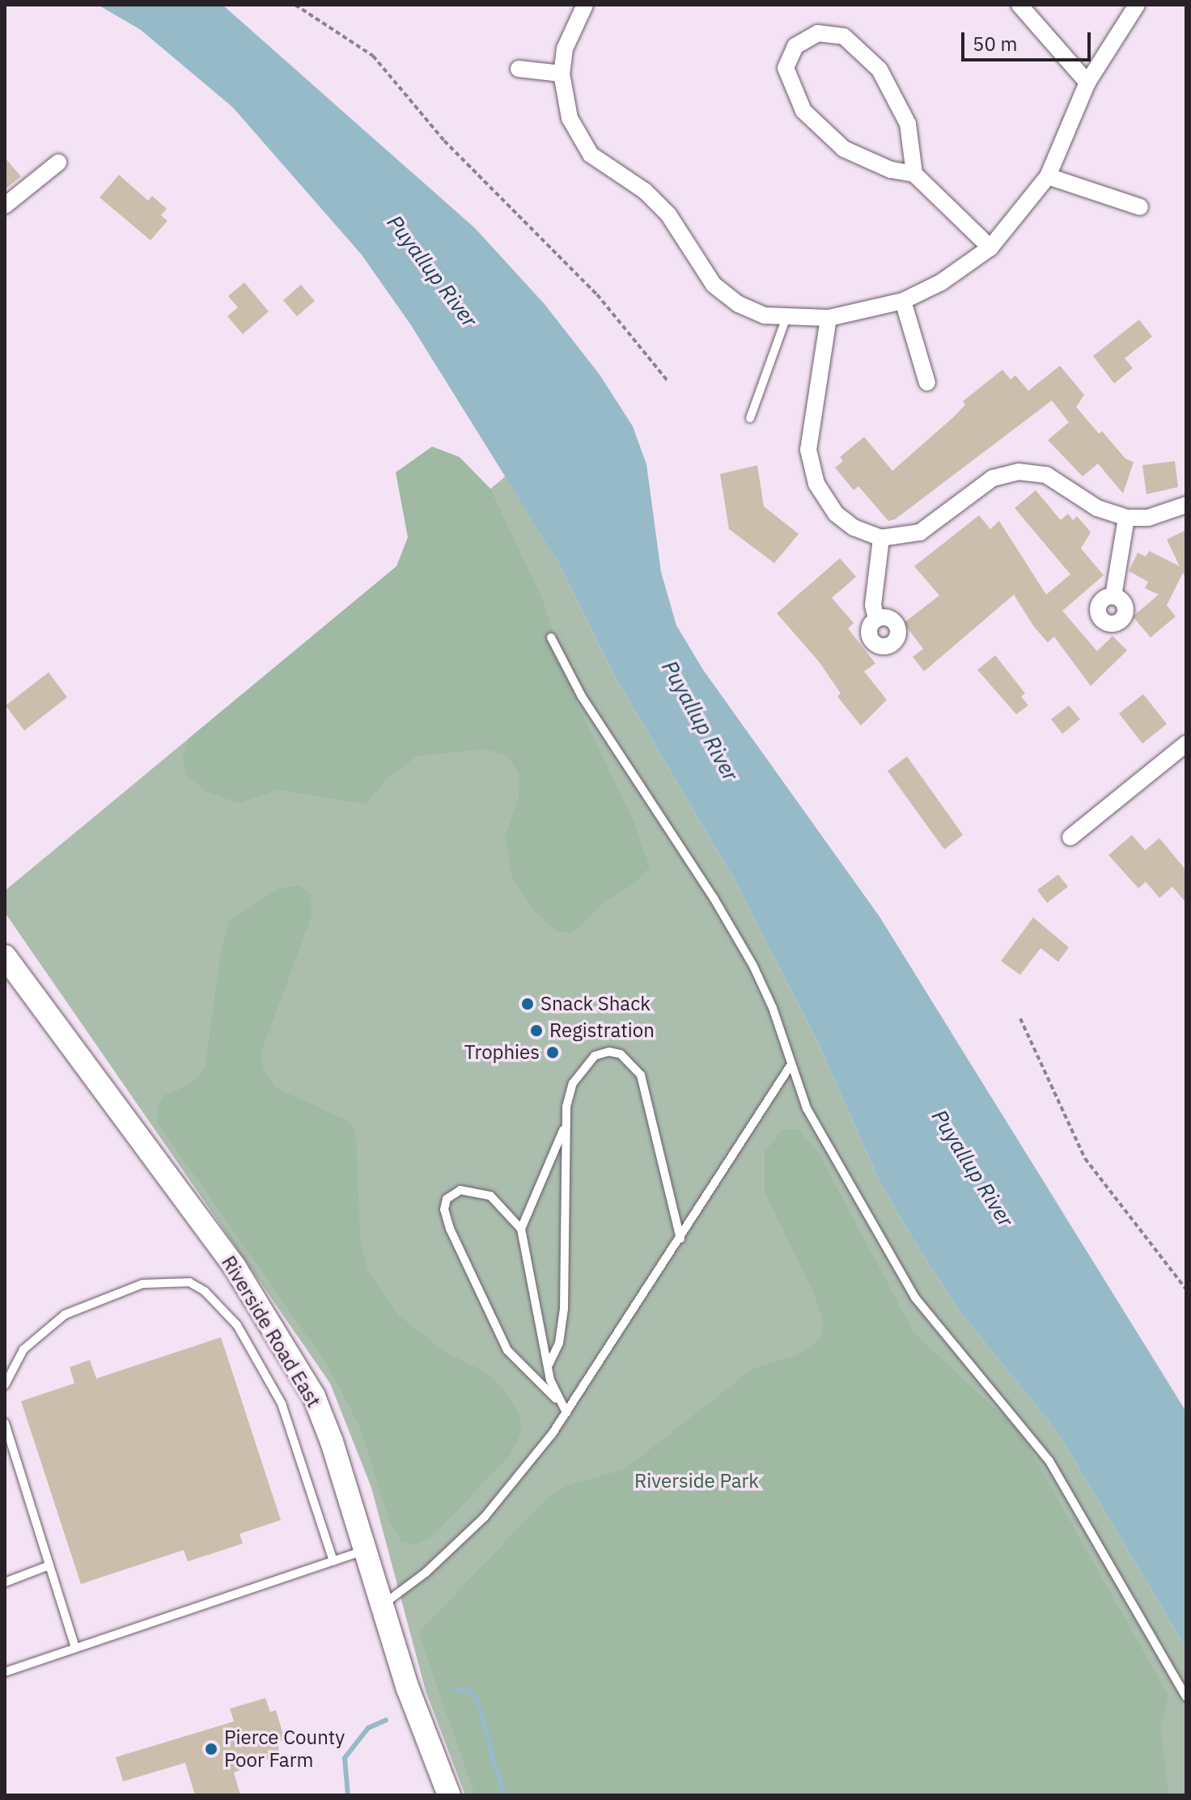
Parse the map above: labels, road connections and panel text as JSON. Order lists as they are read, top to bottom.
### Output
{
  "streets": {
    "street": ["Riverside Road East"]
  },
  "water": ["Puyallup River"],
  "parks": ["Riverside Park"],
  "places": [
    "Snack Shack",
    "Registration",
    "Trophies",
    "Pierce County Poor Farm"
  ],
  "scale_bar": "50 m"
}
